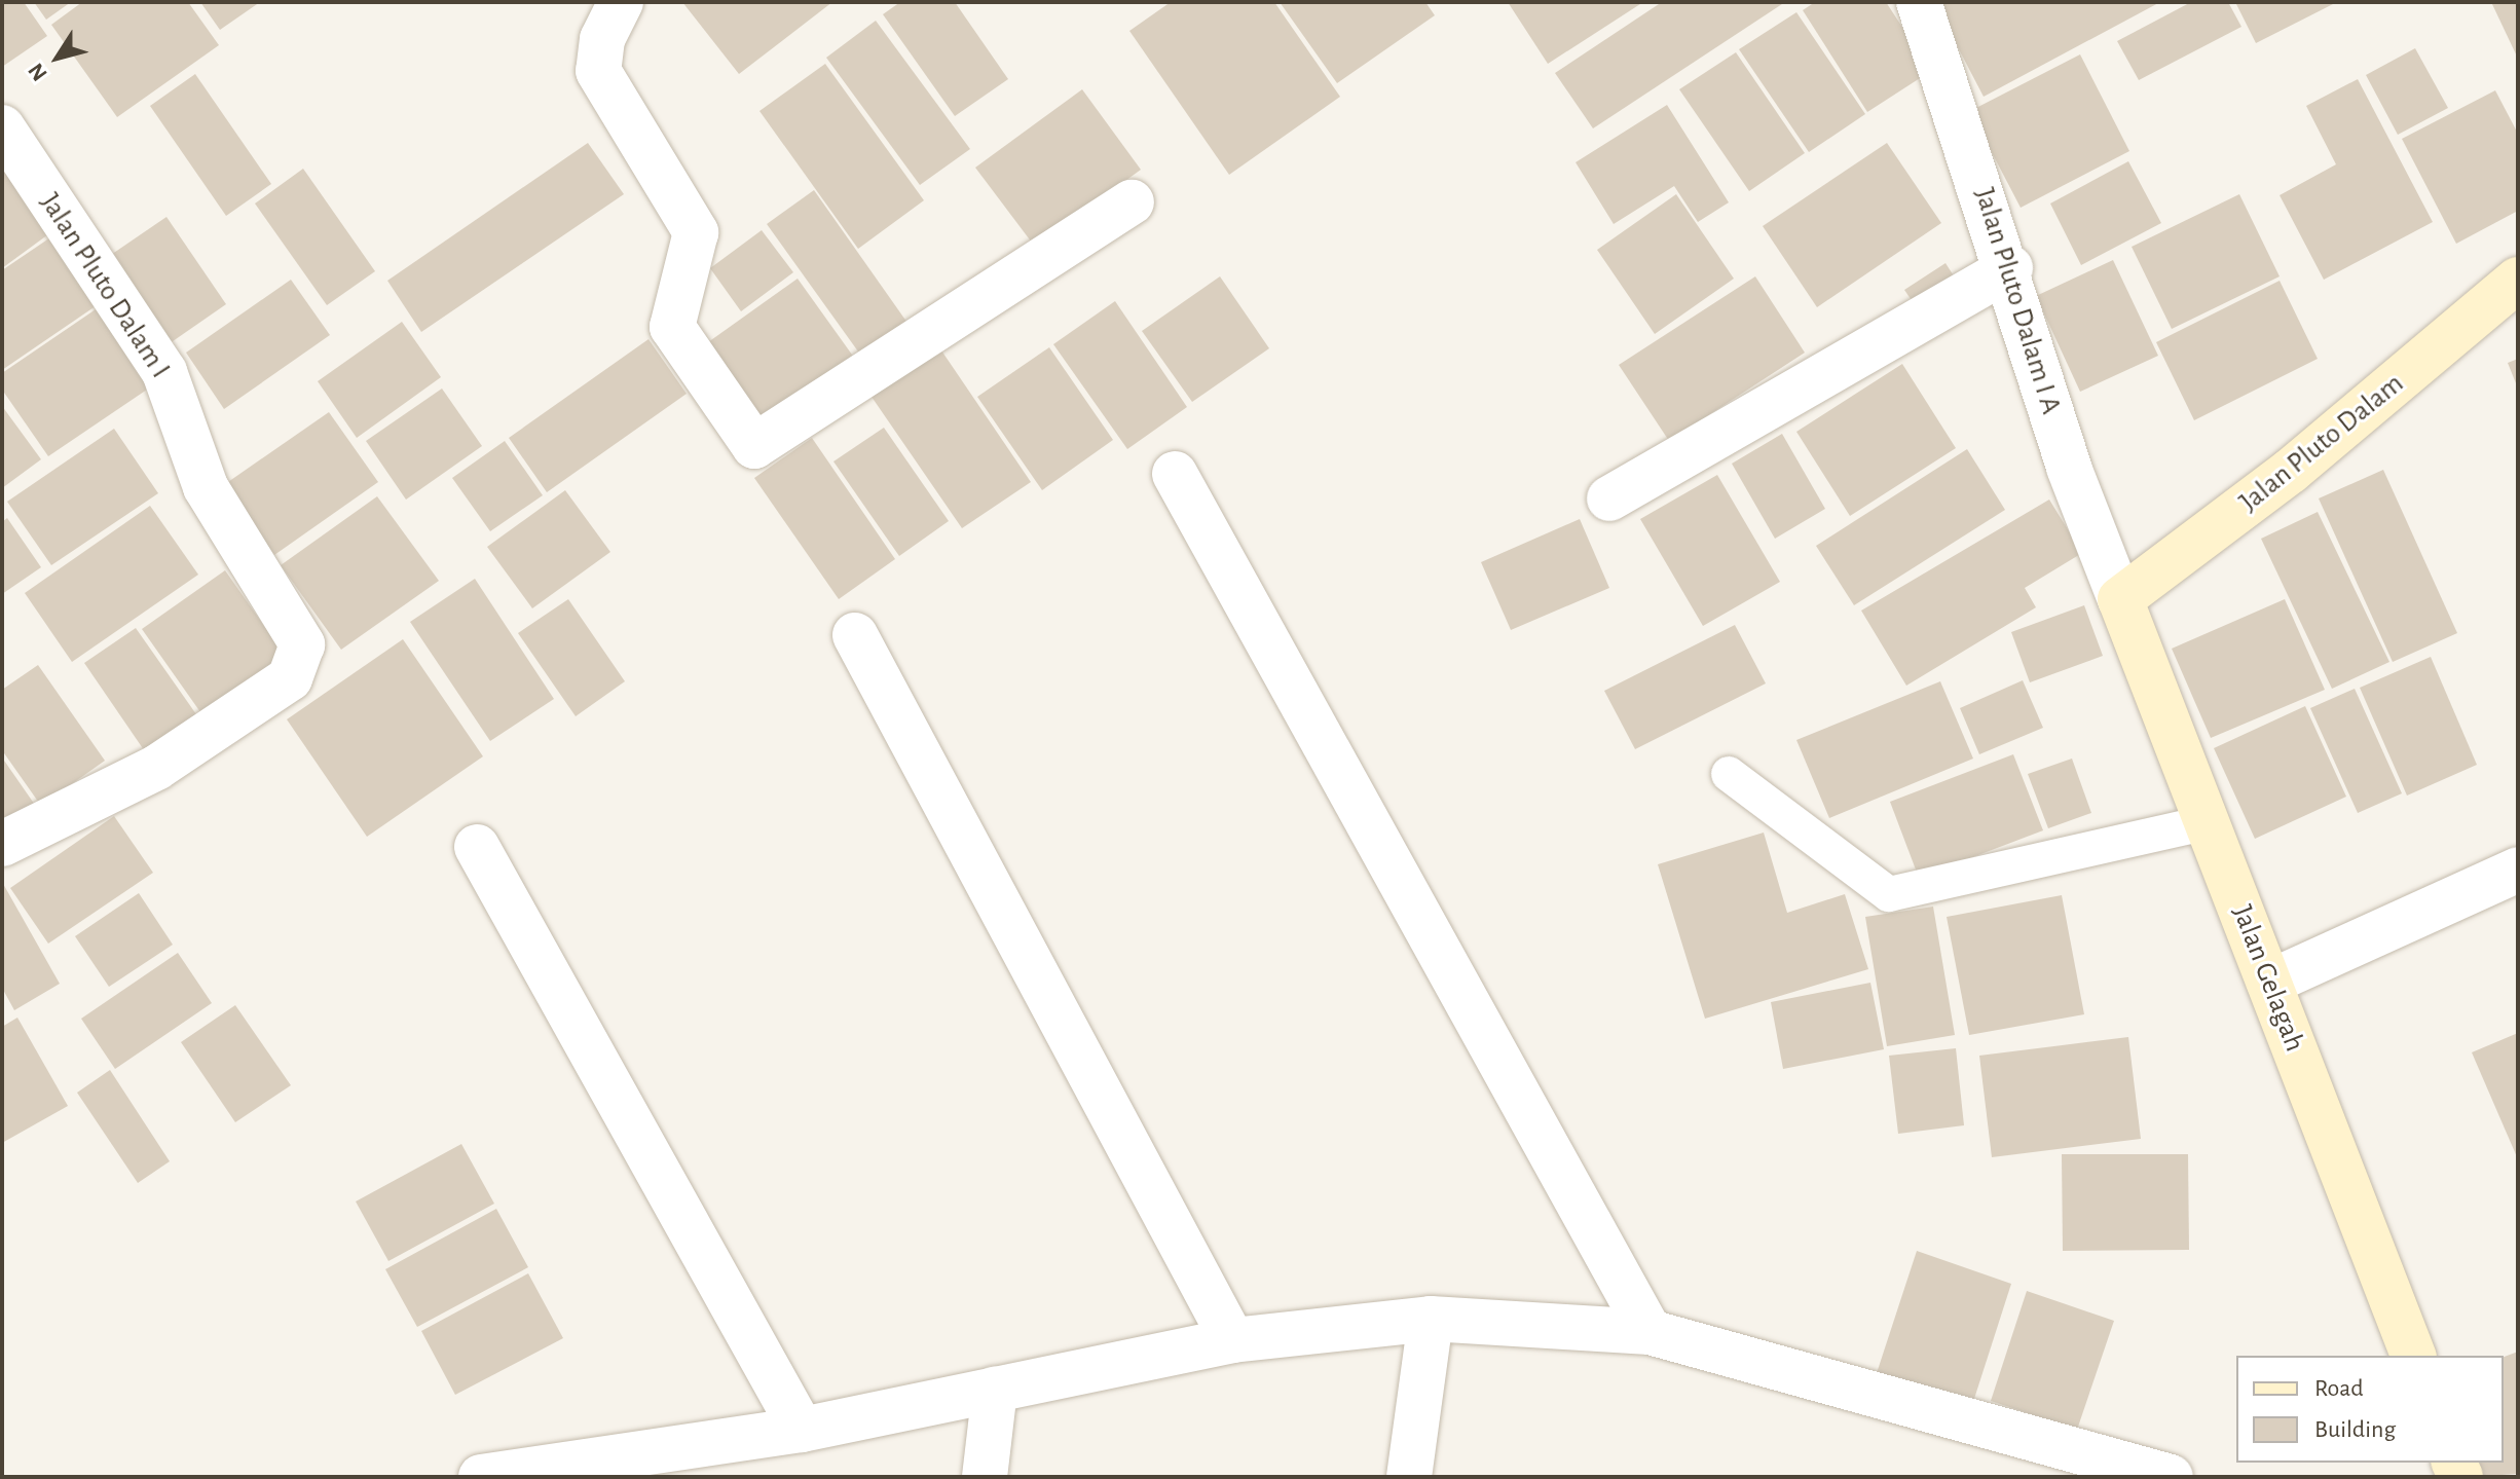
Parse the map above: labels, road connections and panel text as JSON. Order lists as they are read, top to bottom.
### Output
{
  "streets": {
    "street": [
      "Jalan Pluto Dalam I",
      "Jalan Pluto Dalam I A",
      "Jalan Pluto Dalam",
      "Jalan Gelagah"
    ]
  },
  "crossings": [
    ["Jalan Pluto Dalam I A", "Jalan Pluto Dalam"],
    ["Jalan Pluto Dalam I A", "Jalan Gelagah"],
    ["Jalan Pluto Dalam", "Jalan Gelagah"]
  ],
  "legend": ["Road", "Building"],
  "north": "bottom left"
}
